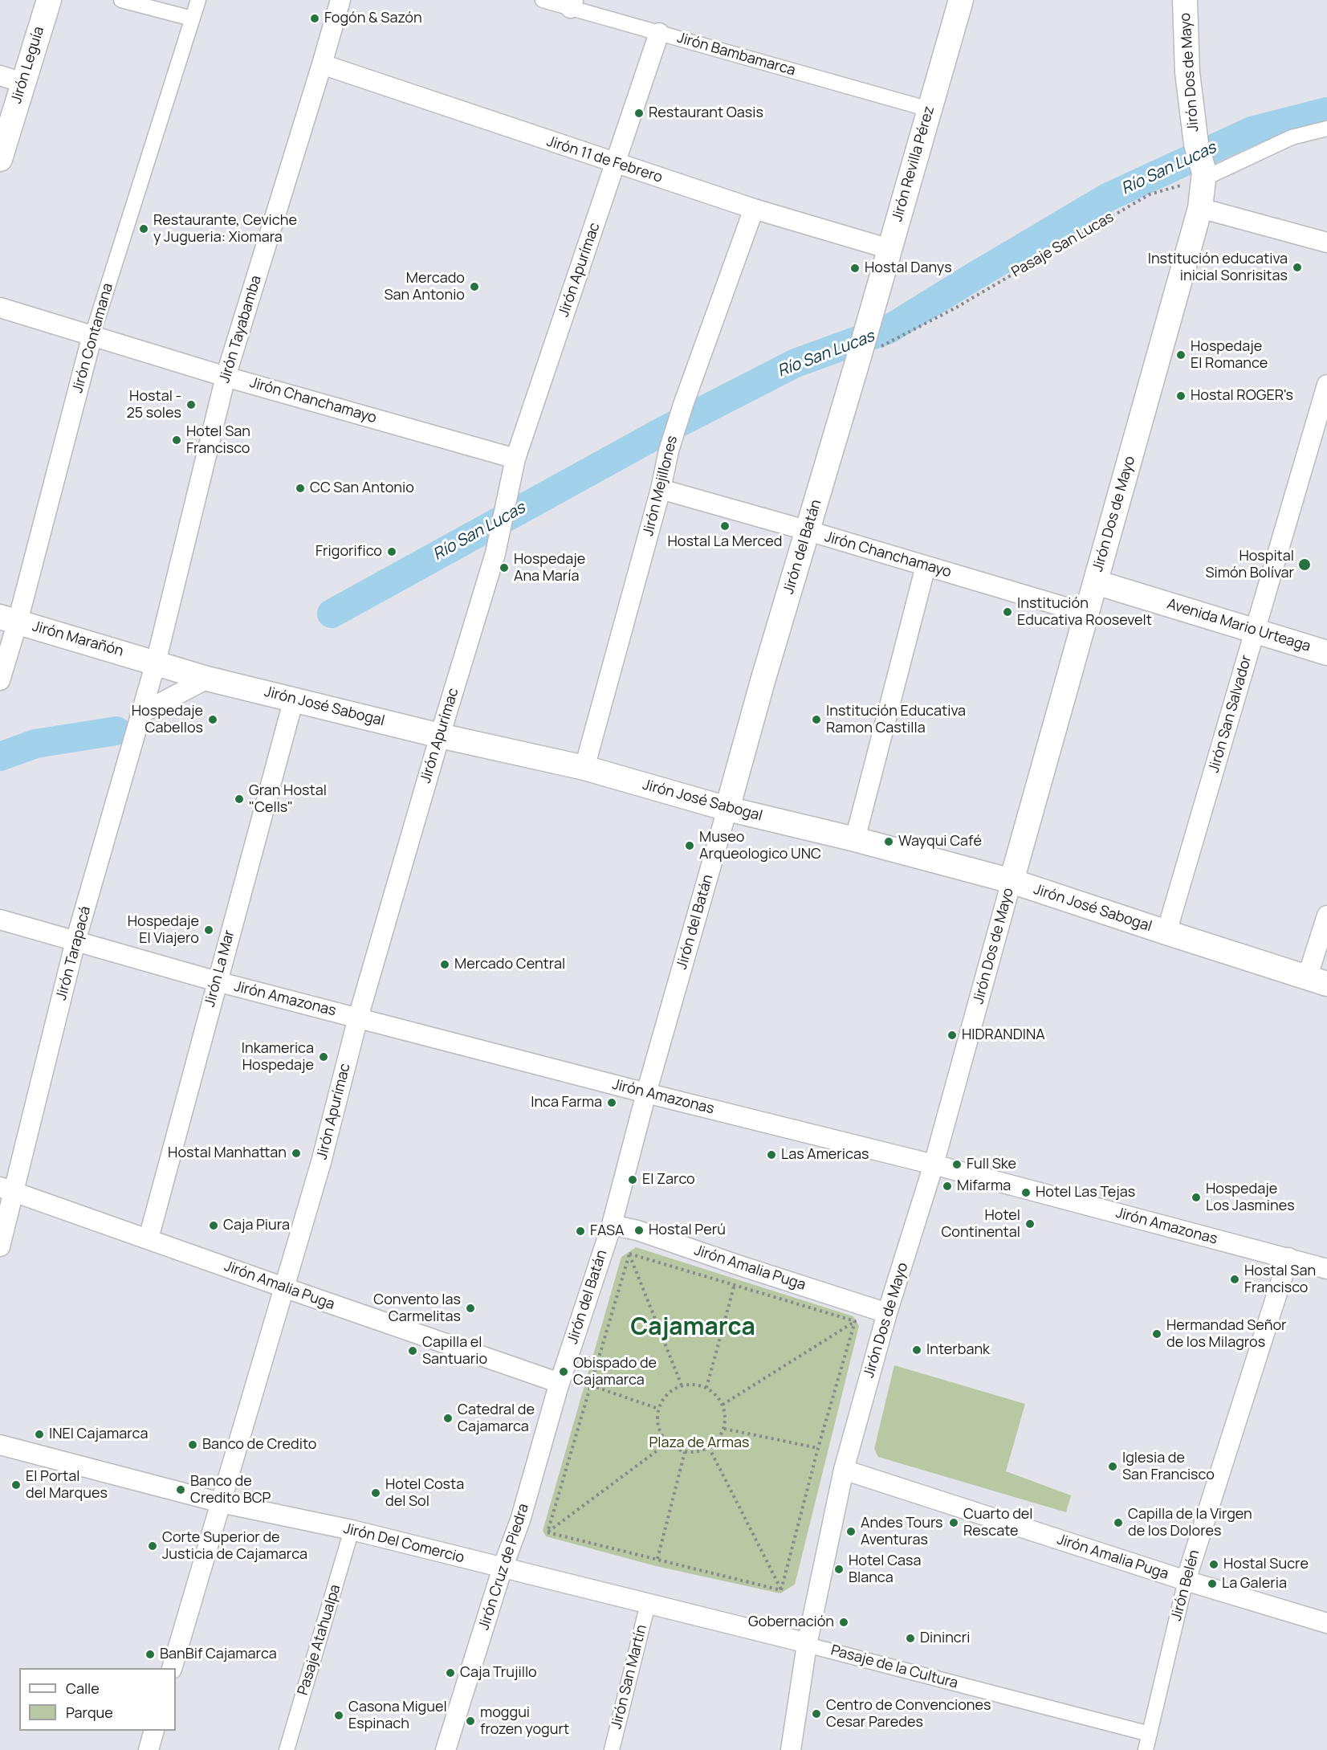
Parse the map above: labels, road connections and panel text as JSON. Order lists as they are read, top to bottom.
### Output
{
  "streets": {
    "street": [
      "Jirón Bambamarca",
      "Jirón Leguía",
      "Jirón Dos de Mayo",
      "Jirón 11 de Febrero",
      "Jirón Revilla Pérez",
      "Jirón Apurímac",
      "Jirón Tayabamba",
      "Jirón Contamana",
      "Jirón Chanchamayo",
      "Jirón Mejillones",
      "Jirón del Batán",
      "Avenida Mario Urteaga",
      "Jirón Marañón",
      "Jirón José Sabogal",
      "Jirón San Salvador",
      "Jirón Tarapacá",
      "Jirón La Mar",
      "Jirón Amazonas",
      "Jirón Amalia Puga",
      "Jirón Del Comercio",
      "Jirón Cruz de Piedra",
      "Jirón Belén",
      "Pasaje Atahualpa",
      "Pasaje de la Cultura",
      "Jirón San Martín"
    ],
    "path": ["Pasaje San Lucas"]
  },
  "crossings": [
    ["Jirón Bambamarca", "Jirón Revilla Pérez"],
    ["Jirón Bambamarca", "Jirón Apurímac"],
    ["Jirón Dos de Mayo", "Pasaje San Lucas"],
    ["Jirón Dos de Mayo", "Jirón Chanchamayo"],
    ["Jirón Dos de Mayo", "Avenida Mario Urteaga"],
    ["Jirón Dos de Mayo", "Jirón José Sabogal"],
    ["Jirón Dos de Mayo", "Jirón Amazonas"],
    ["Jirón Dos de Mayo", "Jirón Amalia Puga"],
    ["Jirón Dos de Mayo", "Jirón Del Comercio"],
    ["Jirón Dos de Mayo", "Pasaje de la Cultura"],
    ["Jirón 11 de Febrero", "Jirón Revilla Pérez"],
    ["Jirón 11 de Febrero", "Jirón Apurímac"],
    ["Jirón 11 de Febrero", "Jirón Tayabamba"],
    ["Jirón 11 de Febrero", "Jirón Mejillones"],
    ["Jirón Revilla Pérez", "Pasaje San Lucas"],
    ["Jirón Revilla Pérez", "Jirón del Batán"],
    ["Pasaje San Lucas", "Jirón del Batán"],
    ["Jirón Apurímac", "Jirón Chanchamayo"],
    ["Jirón Apurímac", "Jirón José Sabogal"],
    ["Jirón Apurímac", "Jirón Amazonas"],
    ["Jirón Apurímac", "Jirón Amalia Puga"],
    ["Jirón Apurímac", "Jirón Del Comercio"],
    ["Jirón Tayabamba", "Jirón Chanchamayo"],
    ["Jirón Tayabamba", "Jirón Marañón"],
    ["Jirón Tayabamba", "Jirón José Sabogal"],
    ["Jirón Tayabamba", "Jirón Tarapacá"],
    ["Jirón Contamana", "Jirón Chanchamayo"],
    ["Jirón Contamana", "Jirón Marañón"],
    ["Jirón Chanchamayo", "Jirón Mejillones"],
    ["Jirón Chanchamayo", "Jirón del Batán"],
    ["Jirón Mejillones", "Jirón José Sabogal"],
    ["Jirón del Batán", "Jirón José Sabogal"],
    ["Jirón del Batán", "Jirón Amazonas"],
    ["Jirón del Batán", "Jirón Amalia Puga"],
    ["Jirón del Batán", "Jirón Cruz de Piedra"],
    ["Avenida Mario Urteaga", "Jirón San Salvador"],
    ["Jirón Marañón", "Jirón José Sabogal"],
    ["Jirón Marañón", "Jirón Tarapacá"],
    ["Jirón José Sabogal", "Jirón San Salvador"],
    ["Jirón José Sabogal", "Jirón Tarapacá"],
    ["Jirón José Sabogal", "Jirón La Mar"],
    ["Jirón Tarapacá", "Jirón Amazonas"],
    ["Jirón Tarapacá", "Jirón Amalia Puga"],
    ["Jirón La Mar", "Jirón Amazonas"],
    ["Jirón La Mar", "Jirón Amalia Puga"],
    ["Jirón Amazonas", "Jirón Belén"],
    ["Jirón Amalia Puga", "Jirón Cruz de Piedra"],
    ["Jirón Amalia Puga", "Jirón Belén"],
    ["Jirón Del Comercio", "Jirón Cruz de Piedra"],
    ["Jirón Del Comercio", "Pasaje Atahualpa"],
    ["Jirón Del Comercio", "Pasaje de la Cultura"],
    ["Jirón Del Comercio", "Jirón San Martín"],
    ["Jirón Belén", "Pasaje de la Cultura"]
  ],
  "districts": ["Cajamarca"],
  "water": ["Río San Lucas"],
  "parks": ["Plaza de Armas"],
  "places": [
    "Fogón & Sazón",
    "Restaurant Oasis",
    "Restaurante, Ceviche y Jugueria: Xiomara",
    "Institución educativa inicial Sonrisitas",
    "Hostal Danys",
    "Mercado San Antonio",
    "Hospedaje El Romance",
    "Hostal ROGER's",
    "Hostal - 25 soles",
    "Hotel San Francisco",
    "CC San Antonio",
    "Hostal La Merced",
    "Frigorifico",
    "Hospital Simón Bolívar",
    "Hospedaje Ana María",
    "Institución Educativa Roosevelt",
    "Hospedaje Cabellos",
    "Institución Educativa Ramon Castilla",
    "Gran Hostal \"Cells\"",
    "Wayqui Café",
    "Museo Arqueologico UNC",
    "Hospedaje El Viajero",
    "Mercado Central",
    "HIDRANDINA",
    "Inkamerica Hospedaje",
    "Inca Farma",
    "Hostal Manhattan",
    "Las Americas",
    "Full Ske",
    "El Zarco",
    "Mifarma",
    "Hotel Las Tejas",
    "Hospedaje Los Jasmines",
    "Hotel Continental",
    "Caja Piura",
    "Hostal Perú",
    "FASA",
    "Hostal San Francisco",
    "Convento las Carmelitas",
    "Hermandad Señor de los Milagros",
    "Interbank",
    "Capilla el Santuario",
    "Obispado de Cajamarca",
    "Catedral de Cajamarca",
    "INEI Cajamarca",
    "Banco de Credito",
    "Iglesia de San Francisco",
    "El Portal del Marques",
    "Banco de Credito BCP",
    "Hotel Costa del Sol",
    "Cuarto del Rescate",
    "Capilla de la Virgen de los Dolores",
    "Andes Tours Aventuras",
    "Corte Superior de Justicia de Cajamarca",
    "Hostal Sucre",
    "Hotel Casa Blanca",
    "La Galeria",
    "Gobernación",
    "Dinincri",
    "BanBif Cajamarca",
    "Caja Trujillo",
    "Centro de Convenciones Cesar Paredes",
    "Casona Miguel Espinach",
    "moggui frozen yogurt"
  ],
  "legend": ["Calle", "Parque"]
}
